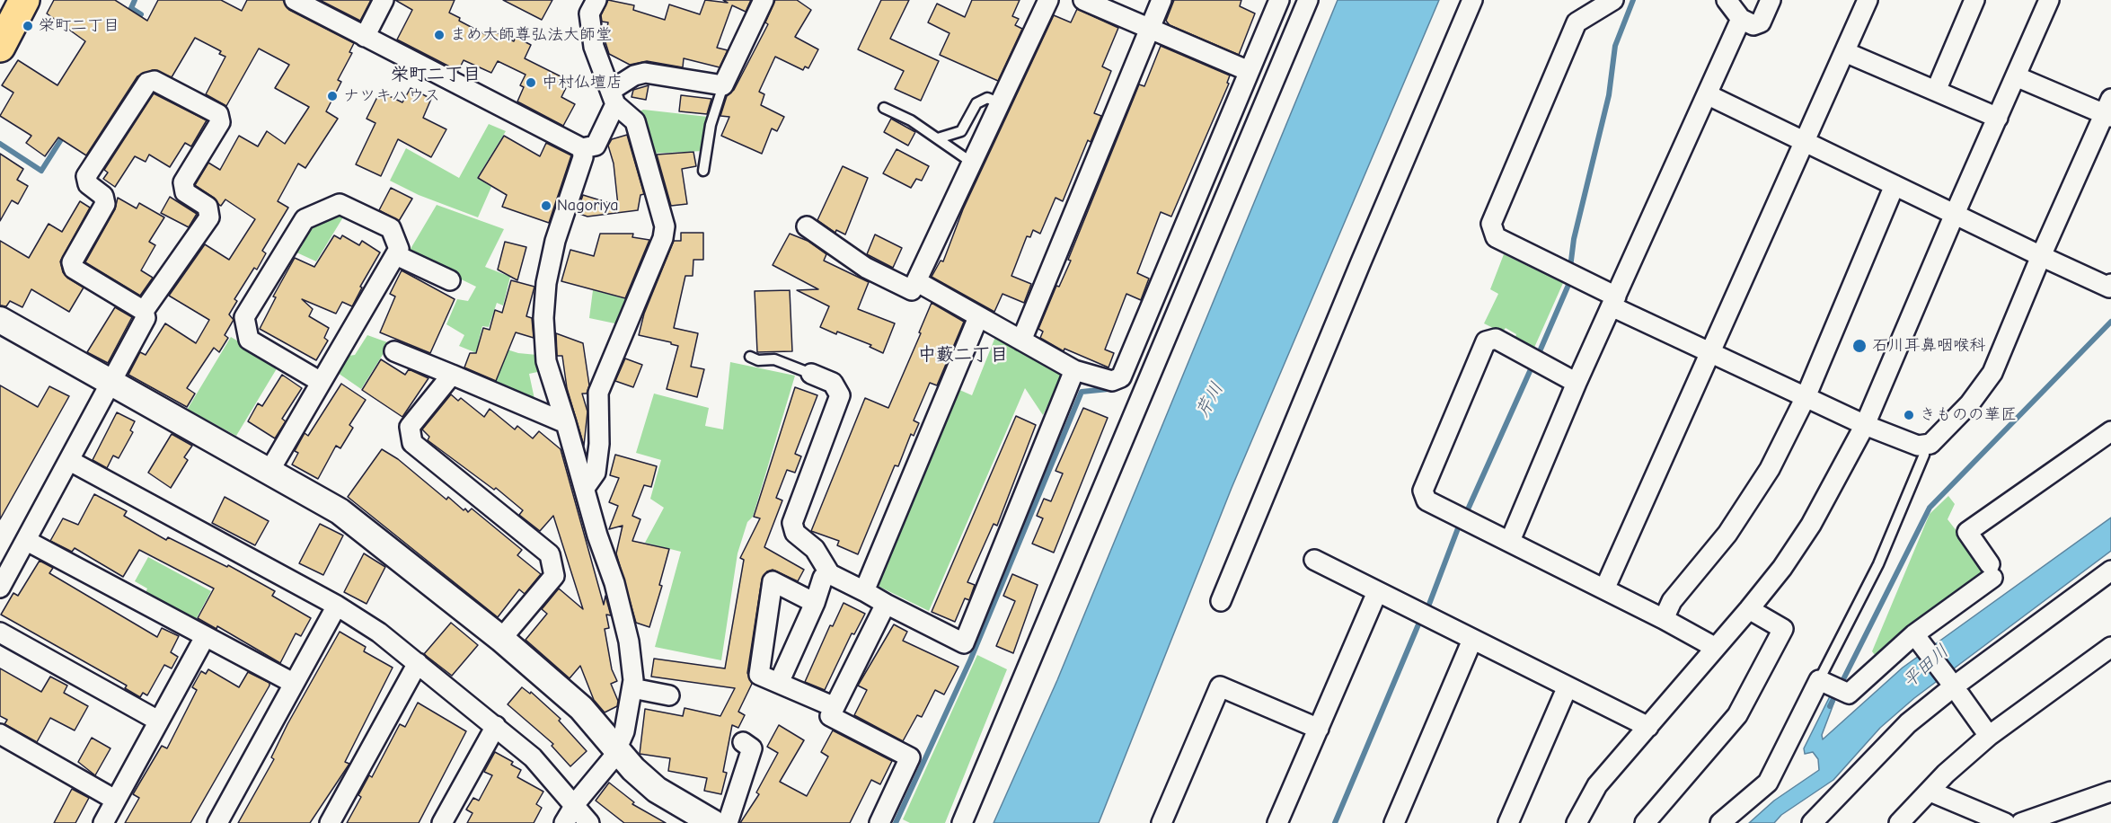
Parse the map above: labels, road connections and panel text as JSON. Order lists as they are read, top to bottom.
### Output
{
  "districts": ["栄町二丁目", "中藪二丁目"],
  "water": ["芹川", "平田川"],
  "places": [
    "栄町二丁目",
    "まめ大師尊弘法大師堂",
    "中村仏壇店",
    "ナツキハウス",
    "Nagoriya",
    "石川耳鼻咽喉科",
    "きものの華匠"
  ]
}
